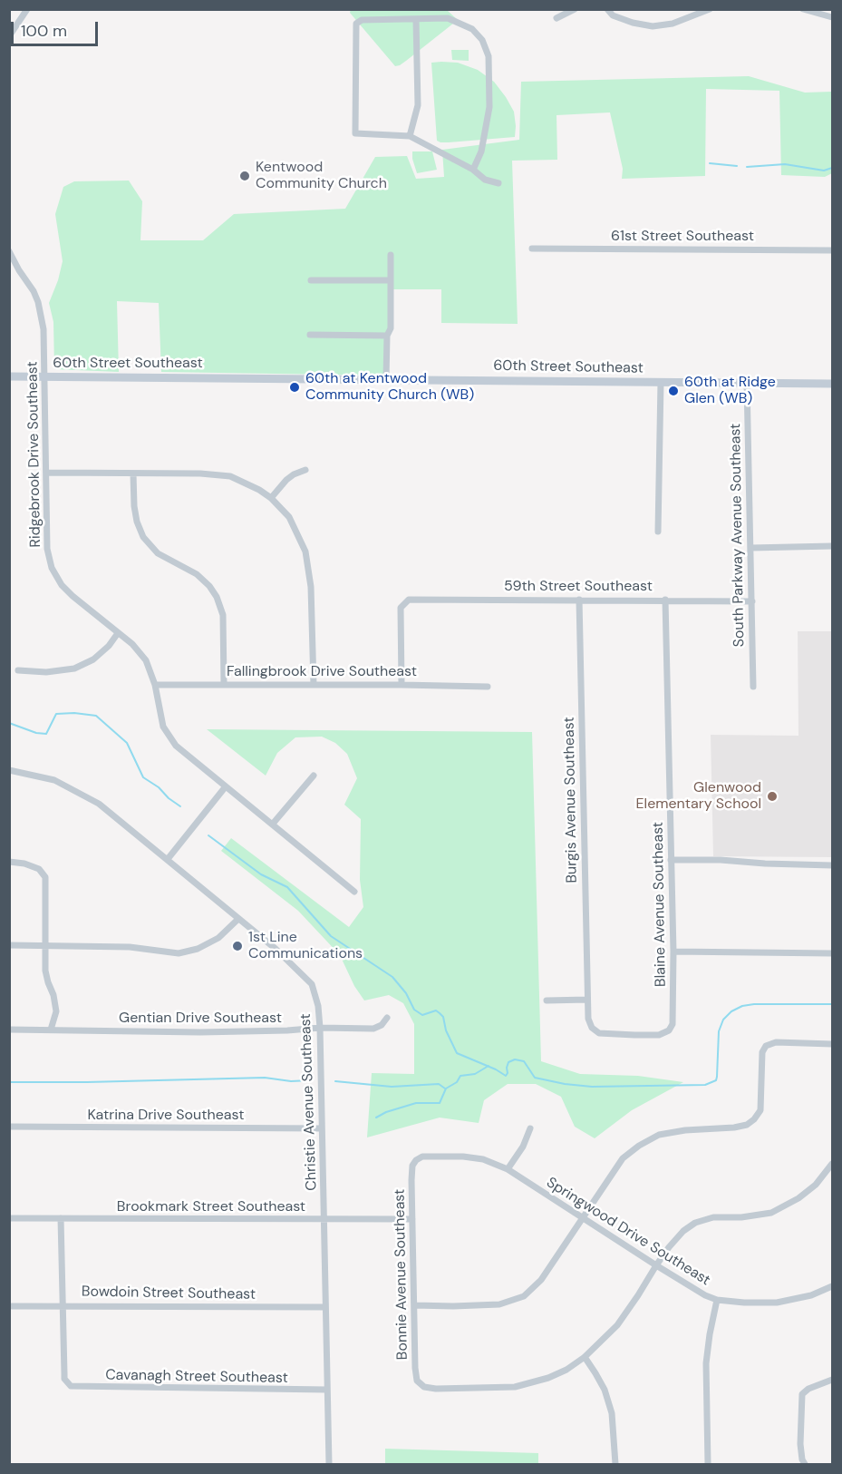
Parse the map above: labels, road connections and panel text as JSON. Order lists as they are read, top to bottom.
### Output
{
  "streets": {
    "main road": ["60th Street Southeast"],
    "street": [
      "61st Street Southeast",
      "Ridgebrook Drive Southeast",
      "South Parkway Avenue Southeast",
      "59th Street Southeast",
      "Fallingbrook Drive Southeast",
      "Burgis Avenue Southeast",
      "Blaine Avenue Southeast",
      "Gentian Drive Southeast",
      "Christie Avenue Southeast",
      "Katrina Drive Southeast",
      "Brookmark Street Southeast",
      "Springwood Drive Southeast",
      "Bonnie Avenue Southeast",
      "Bowdoin Street Southeast",
      "Cavanagh Street Southeast"
    ]
  },
  "crossings": [
    ["60th Street Southeast", "Ridgebrook Drive Southeast"],
    ["60th Street Southeast", "South Parkway Avenue Southeast"],
    ["Ridgebrook Drive Southeast", "Fallingbrook Drive Southeast"],
    ["South Parkway Avenue Southeast", "59th Street Southeast"],
    ["59th Street Southeast", "Fallingbrook Drive Southeast"],
    ["59th Street Southeast", "Burgis Avenue Southeast"],
    ["59th Street Southeast", "Blaine Avenue Southeast"],
    ["Burgis Avenue Southeast", "Blaine Avenue Southeast"],
    ["Gentian Drive Southeast", "Christie Avenue Southeast"],
    ["Christie Avenue Southeast", "Katrina Drive Southeast"],
    ["Christie Avenue Southeast", "Brookmark Street Southeast"],
    ["Christie Avenue Southeast", "Bowdoin Street Southeast"],
    ["Christie Avenue Southeast", "Cavanagh Street Southeast"],
    ["Brookmark Street Southeast", "Bonnie Avenue Southeast"],
    ["Springwood Drive Southeast", "Bonnie Avenue Southeast"],
    ["Bowdoin Street Southeast", "Cavanagh Street Southeast"]
  ],
  "places": [
    "Kentwood Community Church",
    "60th at Kentwood Community Church (WB)",
    "60th at Ridge Glen (WB)",
    "Glenwood Elementary School",
    "1st Line Communications"
  ],
  "scale_bar": "100 m"
}
